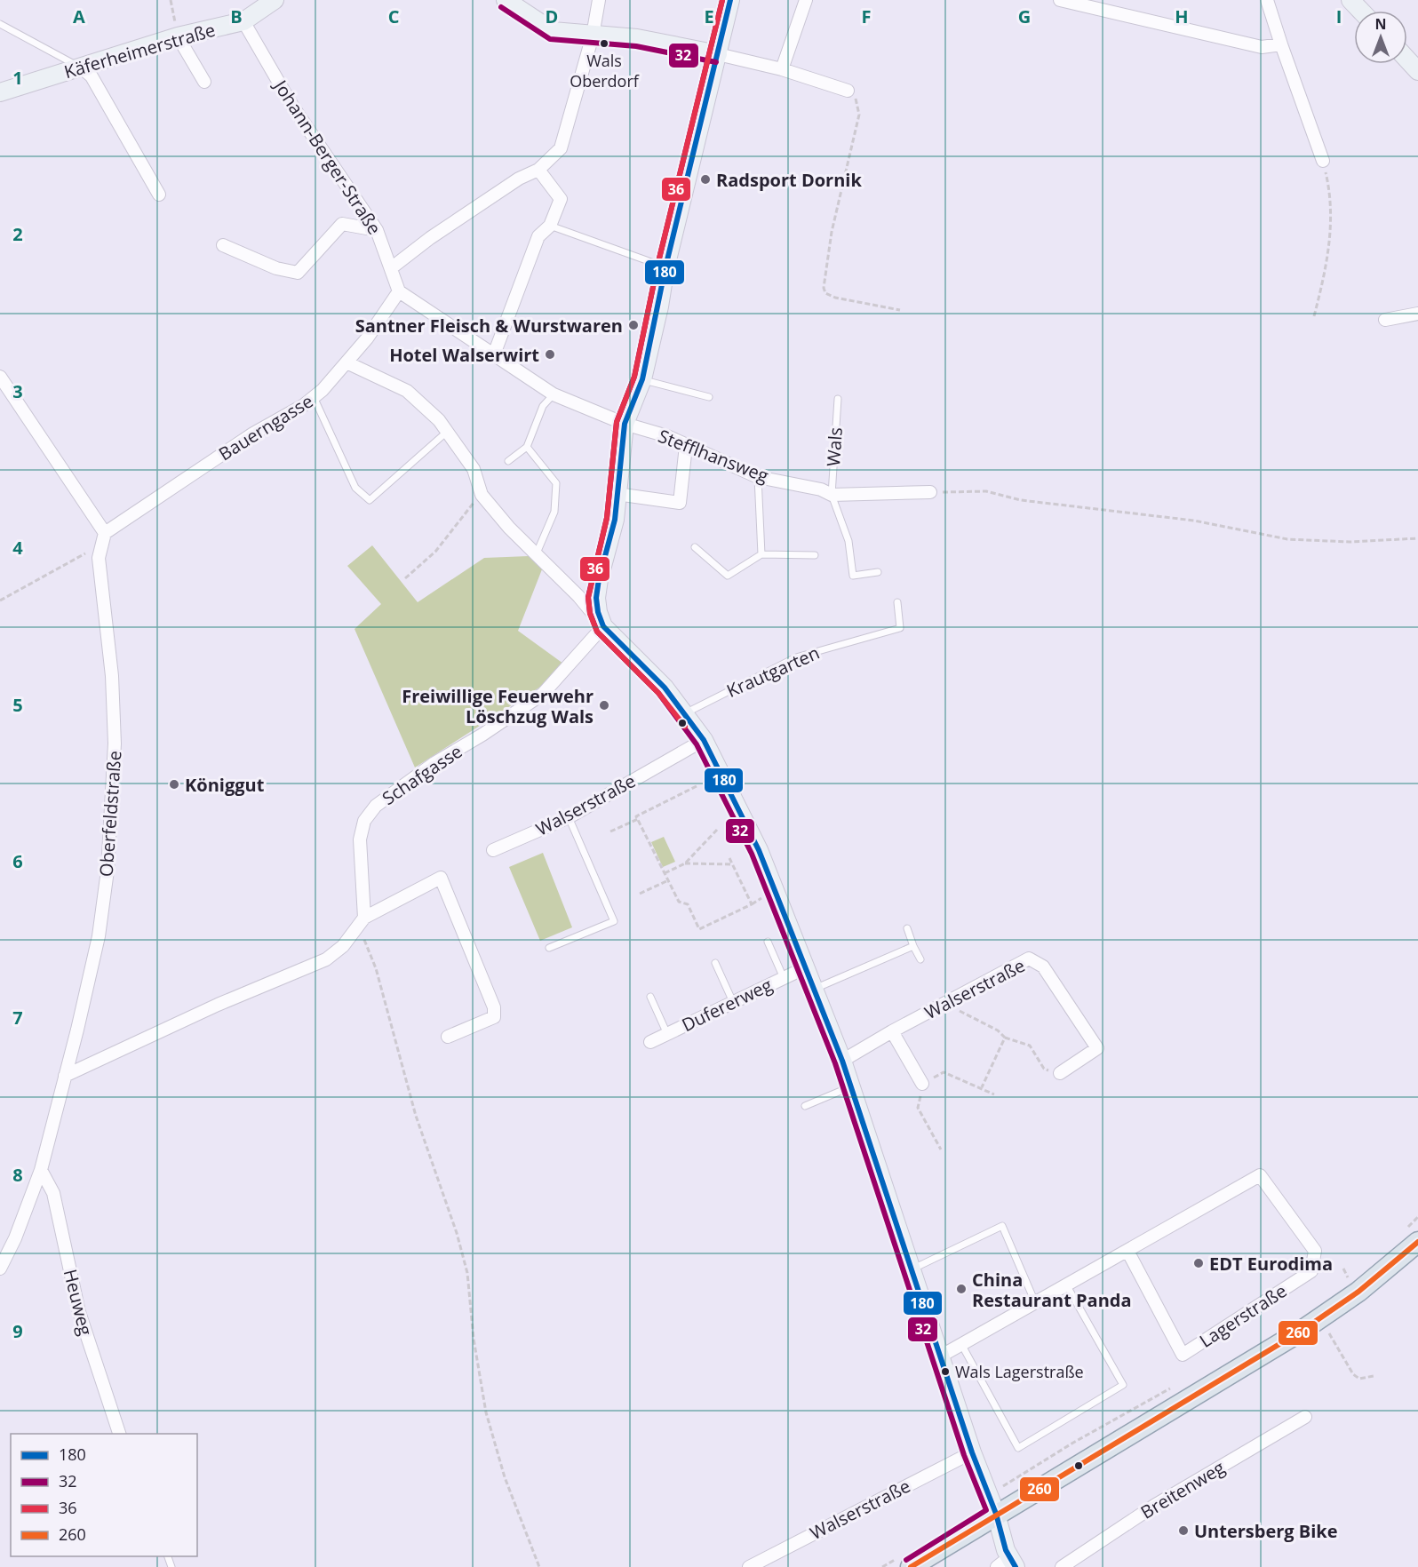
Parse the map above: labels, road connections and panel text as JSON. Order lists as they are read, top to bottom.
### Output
{
  "streets": {
    "street": [
      "Käferheimerstraße",
      "Johann-Berger-Straße",
      "Bauerngasse",
      "Stefflhansweg",
      "Schafgasse",
      "Walserstraße",
      "Oberfeldstraße",
      "Dufererweg",
      "Heuweg",
      "Lagerstraße",
      "Breitenweg"
    ],
    "lane": ["Wals", "Krautgarten"]
  },
  "crossings": [
    ["Käferheimerstraße", "Johann-Berger-Straße"],
    ["Johann-Berger-Straße", "Bauerngasse"],
    ["Bauerngasse", "Oberfeldstraße"],
    ["Wals", "Stefflhansweg"],
    ["Oberfeldstraße", "Heuweg"]
  ],
  "places": [
    "Wals Oberdorf",
    "Radsport Dornik",
    "Santner Fleisch & Wurstwaren",
    "Hotel Walserwirt",
    "Freiwillige Feuerwehr Löschzug Wals",
    "Königgut",
    "EDT Eurodima",
    "China Restaurant Panda",
    "Wals Lagerstraße",
    "Untersberg Bike"
  ],
  "lines": [
    "transit line 180",
    "transit line 32",
    "transit line 36",
    "transit line 260"
  ],
  "legend": [
    "180",
    "32",
    "36",
    "260"
  ],
  "north": "top",
  "grid": {
    "columns": [
      "A",
      "B",
      "C",
      "D",
      "E",
      "F",
      "G",
      "H",
      "I"
    ],
    "rows": [
      "1",
      "2",
      "3",
      "4",
      "5",
      "6",
      "7",
      "8",
      "9"
    ]
  }
}
